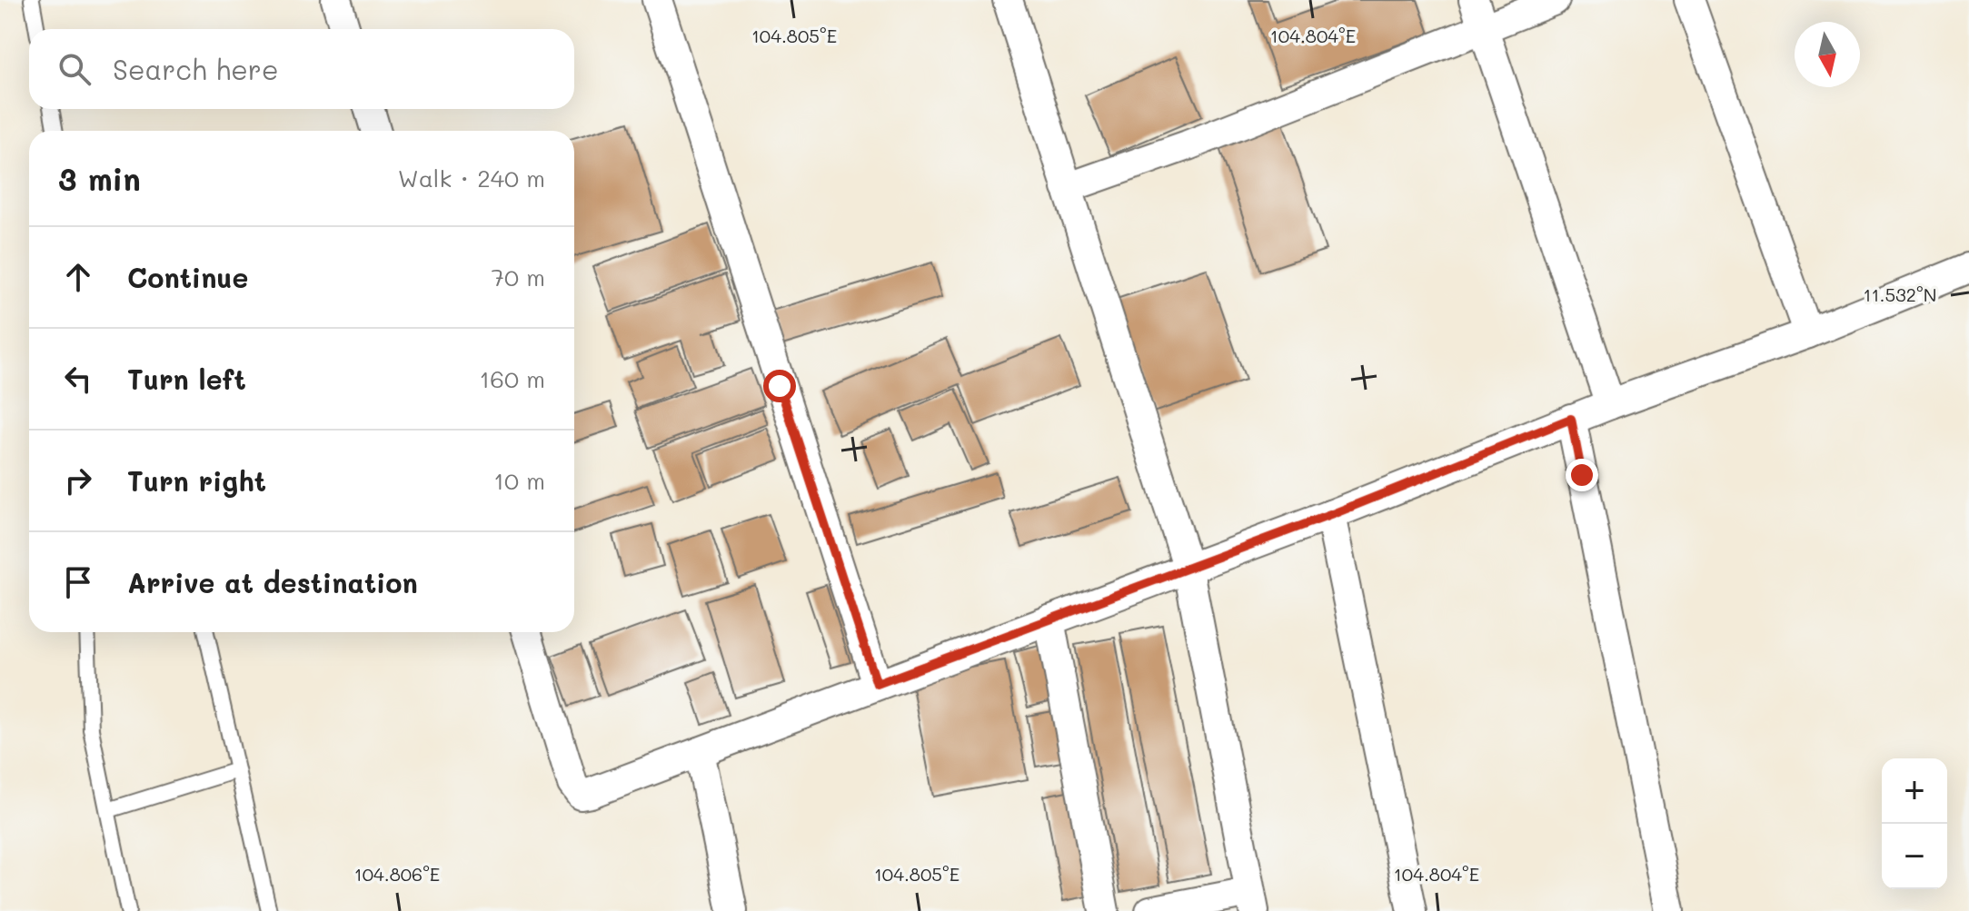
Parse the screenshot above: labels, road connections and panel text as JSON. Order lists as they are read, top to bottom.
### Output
{
  "north": "bottom",
  "page": {
    "search": "Search here",
    "heading": ["3 min", "Walk · 240 m"],
    "list": [
      ["Continue", "70 m"],
      ["Turn left", "160 m"],
      ["Turn right", "10 m"],
      "Arrive at destination"
    ],
    "map_buttons": ["+", "−"]
  },
  "coordinates": [
    "104.805°E",
    "104.804°E",
    "11.532°N",
    "104.806°E"
  ]
}
